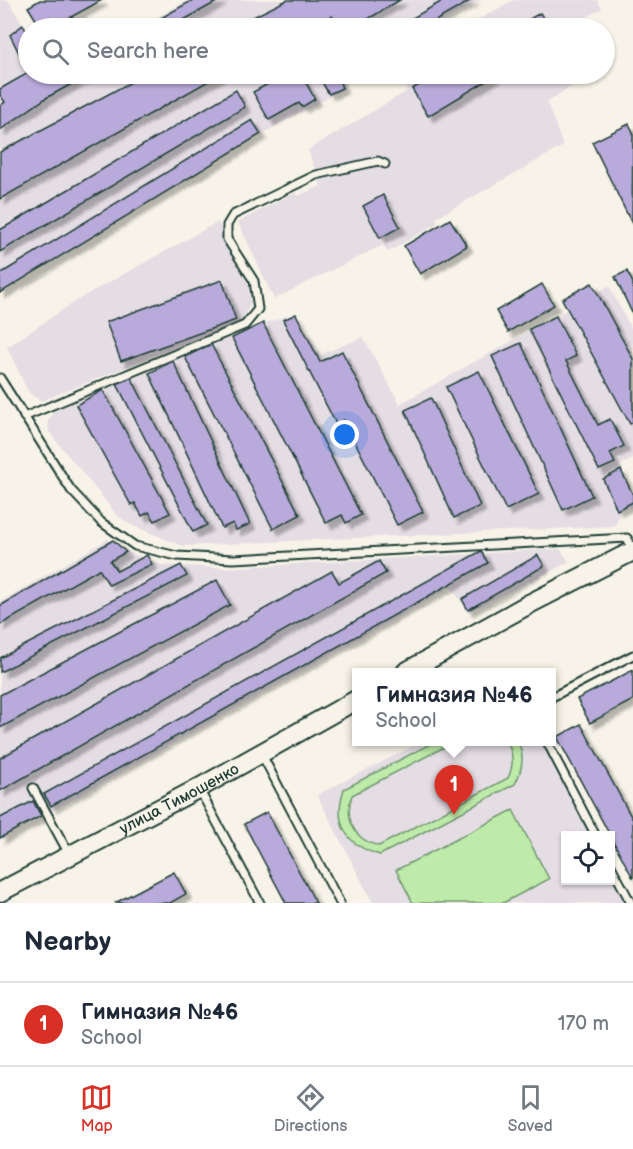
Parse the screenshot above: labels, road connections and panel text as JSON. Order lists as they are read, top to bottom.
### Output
{
  "streets": {
    "street": ["улица Тимошенко"]
  },
  "page": {
    "search": "Search here",
    "popup": ["Гимназия №46", "School"],
    "pins": "1",
    "heading": "Nearby",
    "list": [
      {
        "mark": "1",
        "name": "Гимназия №46",
        "note": "School",
        "value": "170 m"
      }
    ],
    "nav": ["Map", "Directions", "Saved"]
  }
}
